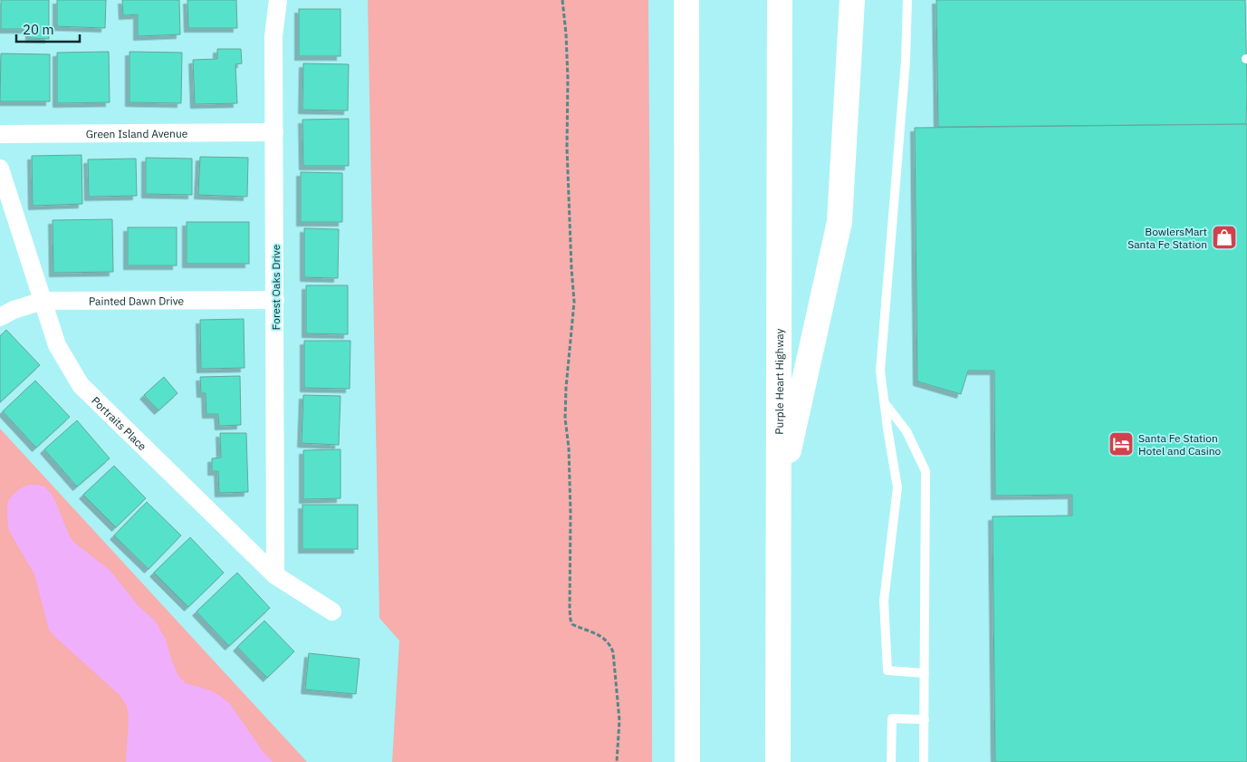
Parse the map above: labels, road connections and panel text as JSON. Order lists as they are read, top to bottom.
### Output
{
  "streets": {
    "highway": ["Purple Heart Highway"],
    "street": [
      "Green Island Avenue",
      "Forest Oaks Drive",
      "Painted Dawn Drive",
      "Portraits Place"
    ]
  },
  "crossings": [
    ["Green Island Avenue", "Forest Oaks Drive"],
    ["Forest Oaks Drive", "Painted Dawn Drive"],
    ["Forest Oaks Drive", "Portraits Place"],
    ["Painted Dawn Drive", "Portraits Place"]
  ],
  "places": {
    "shop": ["BowlersMart Santa Fe Station"],
    "hotel": ["Santa Fe Station Hotel and Casino"]
  },
  "scale_bar": "20 m"
}
